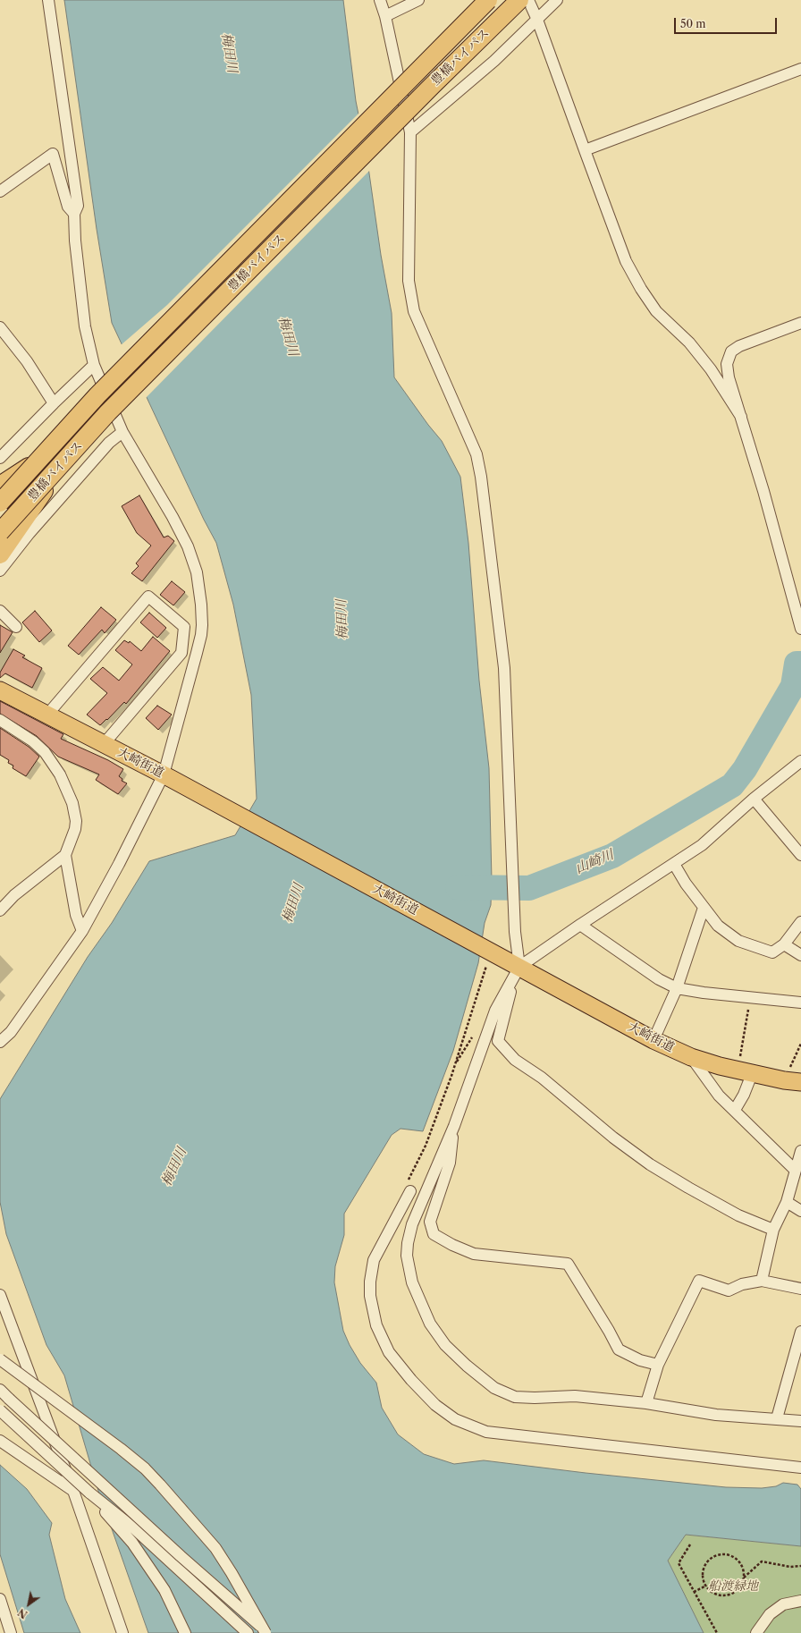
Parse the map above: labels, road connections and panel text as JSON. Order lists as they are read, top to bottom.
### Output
{
  "streets": {
    "highway": ["豊橋バイパス"],
    "main road": ["大崎街道"]
  },
  "water": ["梅田川", "山崎川"],
  "parks": ["船渡緑地"],
  "scale_bar": "50 m",
  "north": "bottom left"
}
